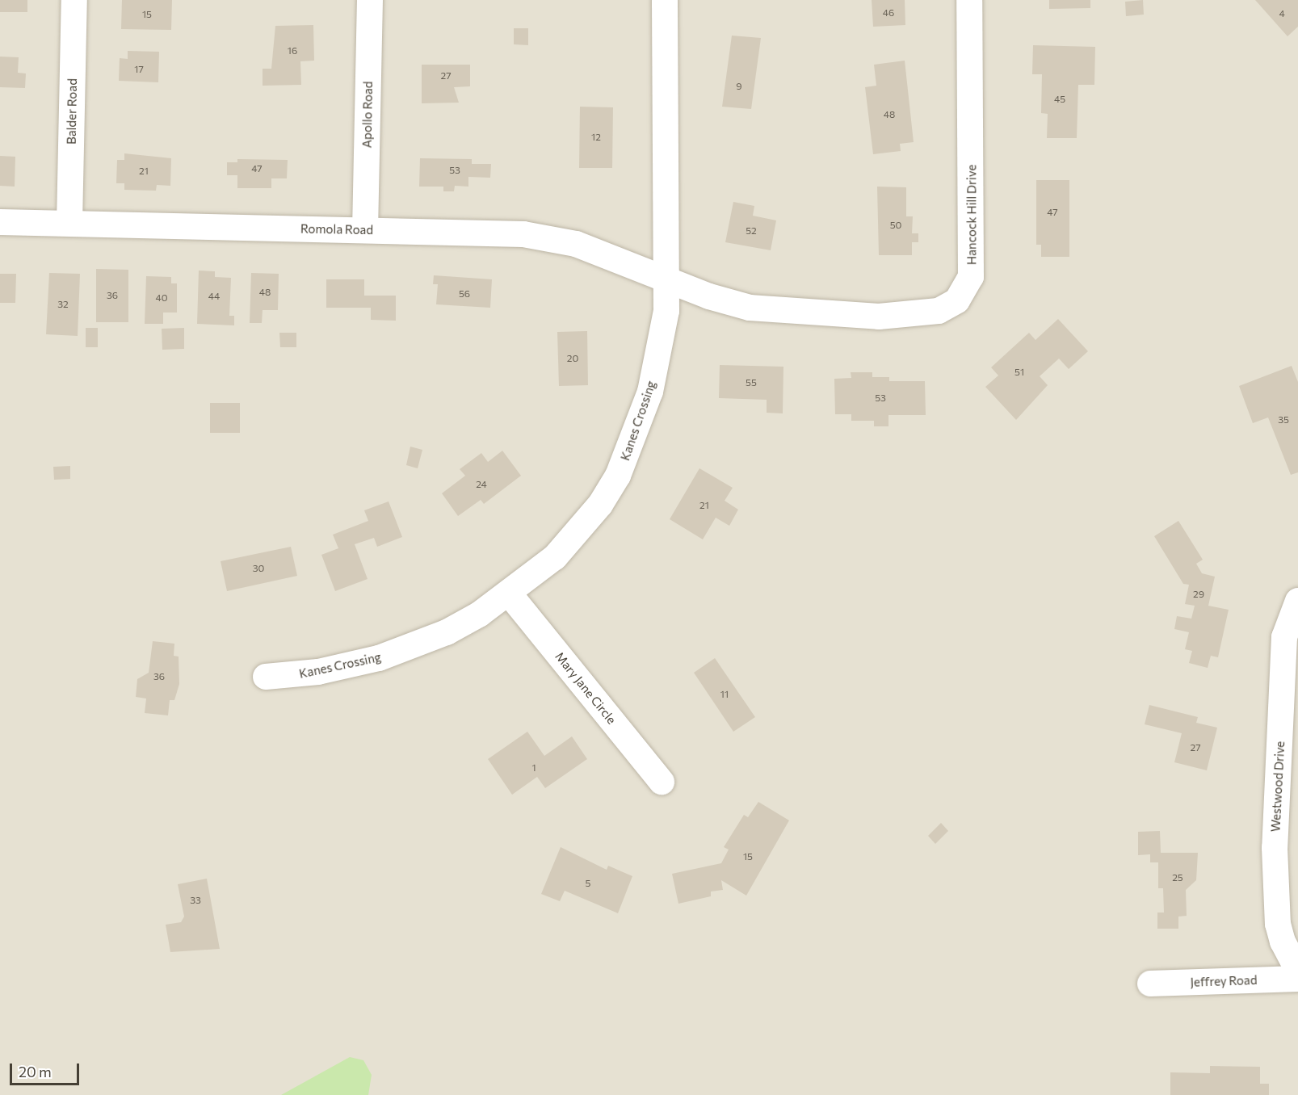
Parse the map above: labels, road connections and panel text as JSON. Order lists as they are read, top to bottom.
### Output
{
  "streets": {
    "street": [
      "Balder Road",
      "Apollo Road",
      "Hancock Hill Drive",
      "Romola Road",
      "Kanes Crossing",
      "Mary Jane Circle",
      "Westwood Drive",
      "Jeffrey Road"
    ]
  },
  "crossings": [
    ["Balder Road", "Romola Road"],
    ["Apollo Road", "Romola Road"],
    ["Hancock Hill Drive", "Romola Road"],
    ["Hancock Hill Drive", "Kanes Crossing"],
    ["Romola Road", "Kanes Crossing"],
    ["Kanes Crossing", "Mary Jane Circle"]
  ],
  "house_numbers": [
    "46",
    "4",
    "15",
    "16",
    "17",
    "27",
    "9",
    "45",
    "48",
    "12",
    "47",
    "53",
    "21",
    "47",
    "50",
    "52",
    "48",
    "56",
    "36",
    "44",
    "40",
    "32",
    "20",
    "51",
    "55",
    "53",
    "35",
    "24",
    "21",
    "30",
    "29",
    "36",
    "11",
    "27",
    "1",
    "15",
    "25",
    "5",
    "33"
  ],
  "scale_bar": "20 m"
}
